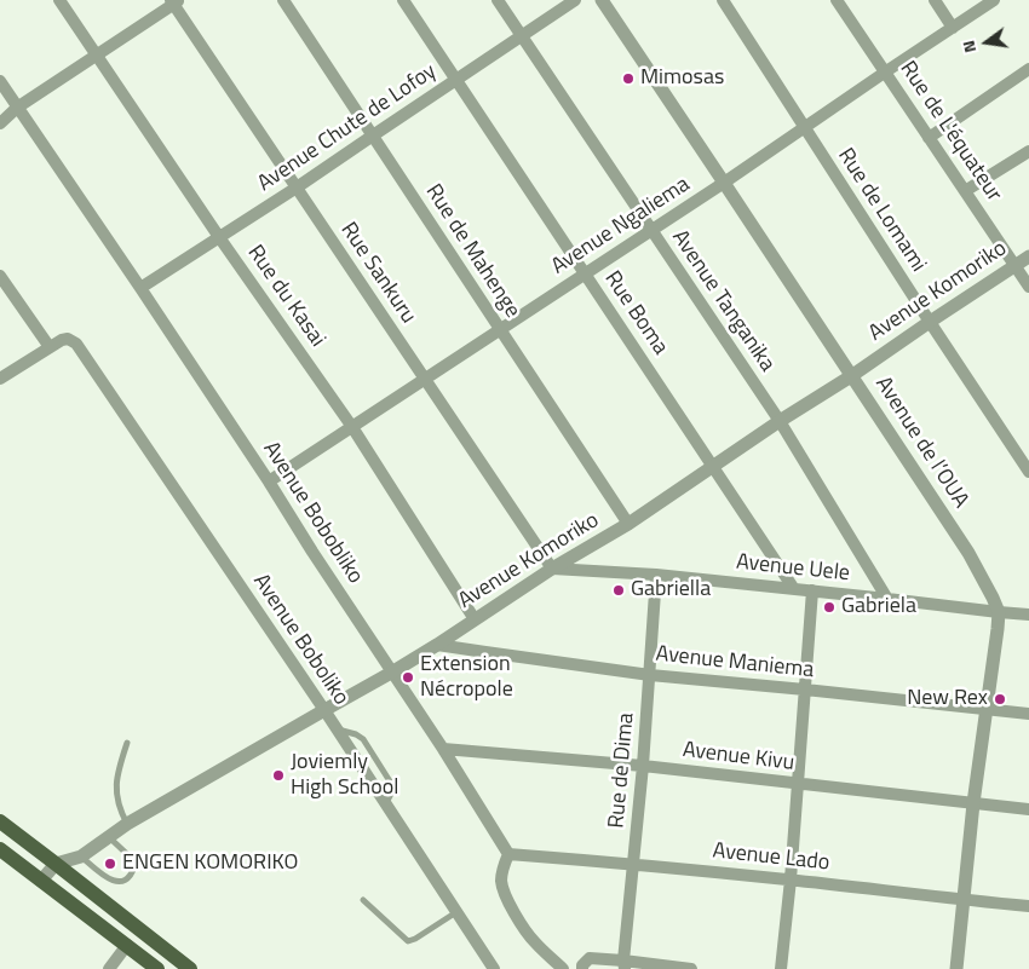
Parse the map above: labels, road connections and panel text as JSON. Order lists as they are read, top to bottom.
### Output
{
  "streets": {
    "street": [
      "Avenue Chute de Lofoy",
      "Rue de L'équateur",
      "Rue de Lomami",
      "Avenue Ngaliema",
      "Rue de Mahenge",
      "Rue Sankuru",
      "Avenue Komoriko",
      "Rue du Kasai",
      "Avenue Tanganika",
      "Rue Boma",
      "Avenue de l’OUA",
      "Avenue Bobobliko",
      "Avenue Uele",
      "Avenue Boboliko",
      "Avenue Maniema",
      "Avenue Kivu",
      "Rue de Dima",
      "Avenue Lado"
    ]
  },
  "crossings": [
    ["Avenue Chute de Lofoy", "Rue de Mahenge"],
    ["Avenue Chute de Lofoy", "Rue Sankuru"],
    ["Avenue Chute de Lofoy", "Rue du Kasai"],
    ["Avenue Chute de Lofoy", "Avenue Tanganika"],
    ["Avenue Chute de Lofoy", "Rue Boma"],
    ["Avenue Chute de Lofoy", "Avenue Bobobliko"],
    ["Rue de L'équateur", "Avenue Ngaliema"],
    ["Rue de L'équateur", "Avenue Komoriko"],
    ["Rue de Lomami", "Avenue Ngaliema"],
    ["Rue de Lomami", "Avenue Komoriko"],
    ["Avenue Ngaliema", "Rue de Mahenge"],
    ["Avenue Ngaliema", "Rue Sankuru"],
    ["Avenue Ngaliema", "Rue du Kasai"],
    ["Avenue Ngaliema", "Avenue Tanganika"],
    ["Avenue Ngaliema", "Rue Boma"],
    ["Avenue Ngaliema", "Avenue de l’OUA"],
    ["Avenue Ngaliema", "Avenue Bobobliko"],
    ["Rue de Mahenge", "Avenue Komoriko"],
    ["Rue Sankuru", "Avenue Komoriko"],
    ["Rue Sankuru", "Avenue Uele"],
    ["Avenue Komoriko", "Rue du Kasai"],
    ["Avenue Komoriko", "Avenue Tanganika"],
    ["Avenue Komoriko", "Rue Boma"],
    ["Avenue Komoriko", "Avenue de l’OUA"],
    ["Avenue Komoriko", "Avenue Bobobliko"],
    ["Avenue Komoriko", "Avenue Uele"],
    ["Avenue Komoriko", "Avenue Boboliko"],
    ["Avenue Komoriko", "Avenue Maniema"],
    ["Avenue Tanganika", "Avenue Uele"],
    ["Rue Boma", "Avenue Uele"],
    ["Avenue de l’OUA", "Avenue Uele"],
    ["Avenue Bobobliko", "Avenue Kivu"],
    ["Avenue Bobobliko", "Avenue Lado"],
    ["Avenue Uele", "Rue de Dima"],
    ["Avenue Maniema", "Rue de Dima"],
    ["Avenue Kivu", "Rue de Dima"],
    ["Rue de Dima", "Avenue Lado"]
  ],
  "places": [
    "Mimosas",
    "Gabriella",
    "Gabriela",
    "Extension Nécropole",
    "New Rex",
    "Joviemly High School",
    "ENGEN KOMORIKO"
  ],
  "north": "left"
}
